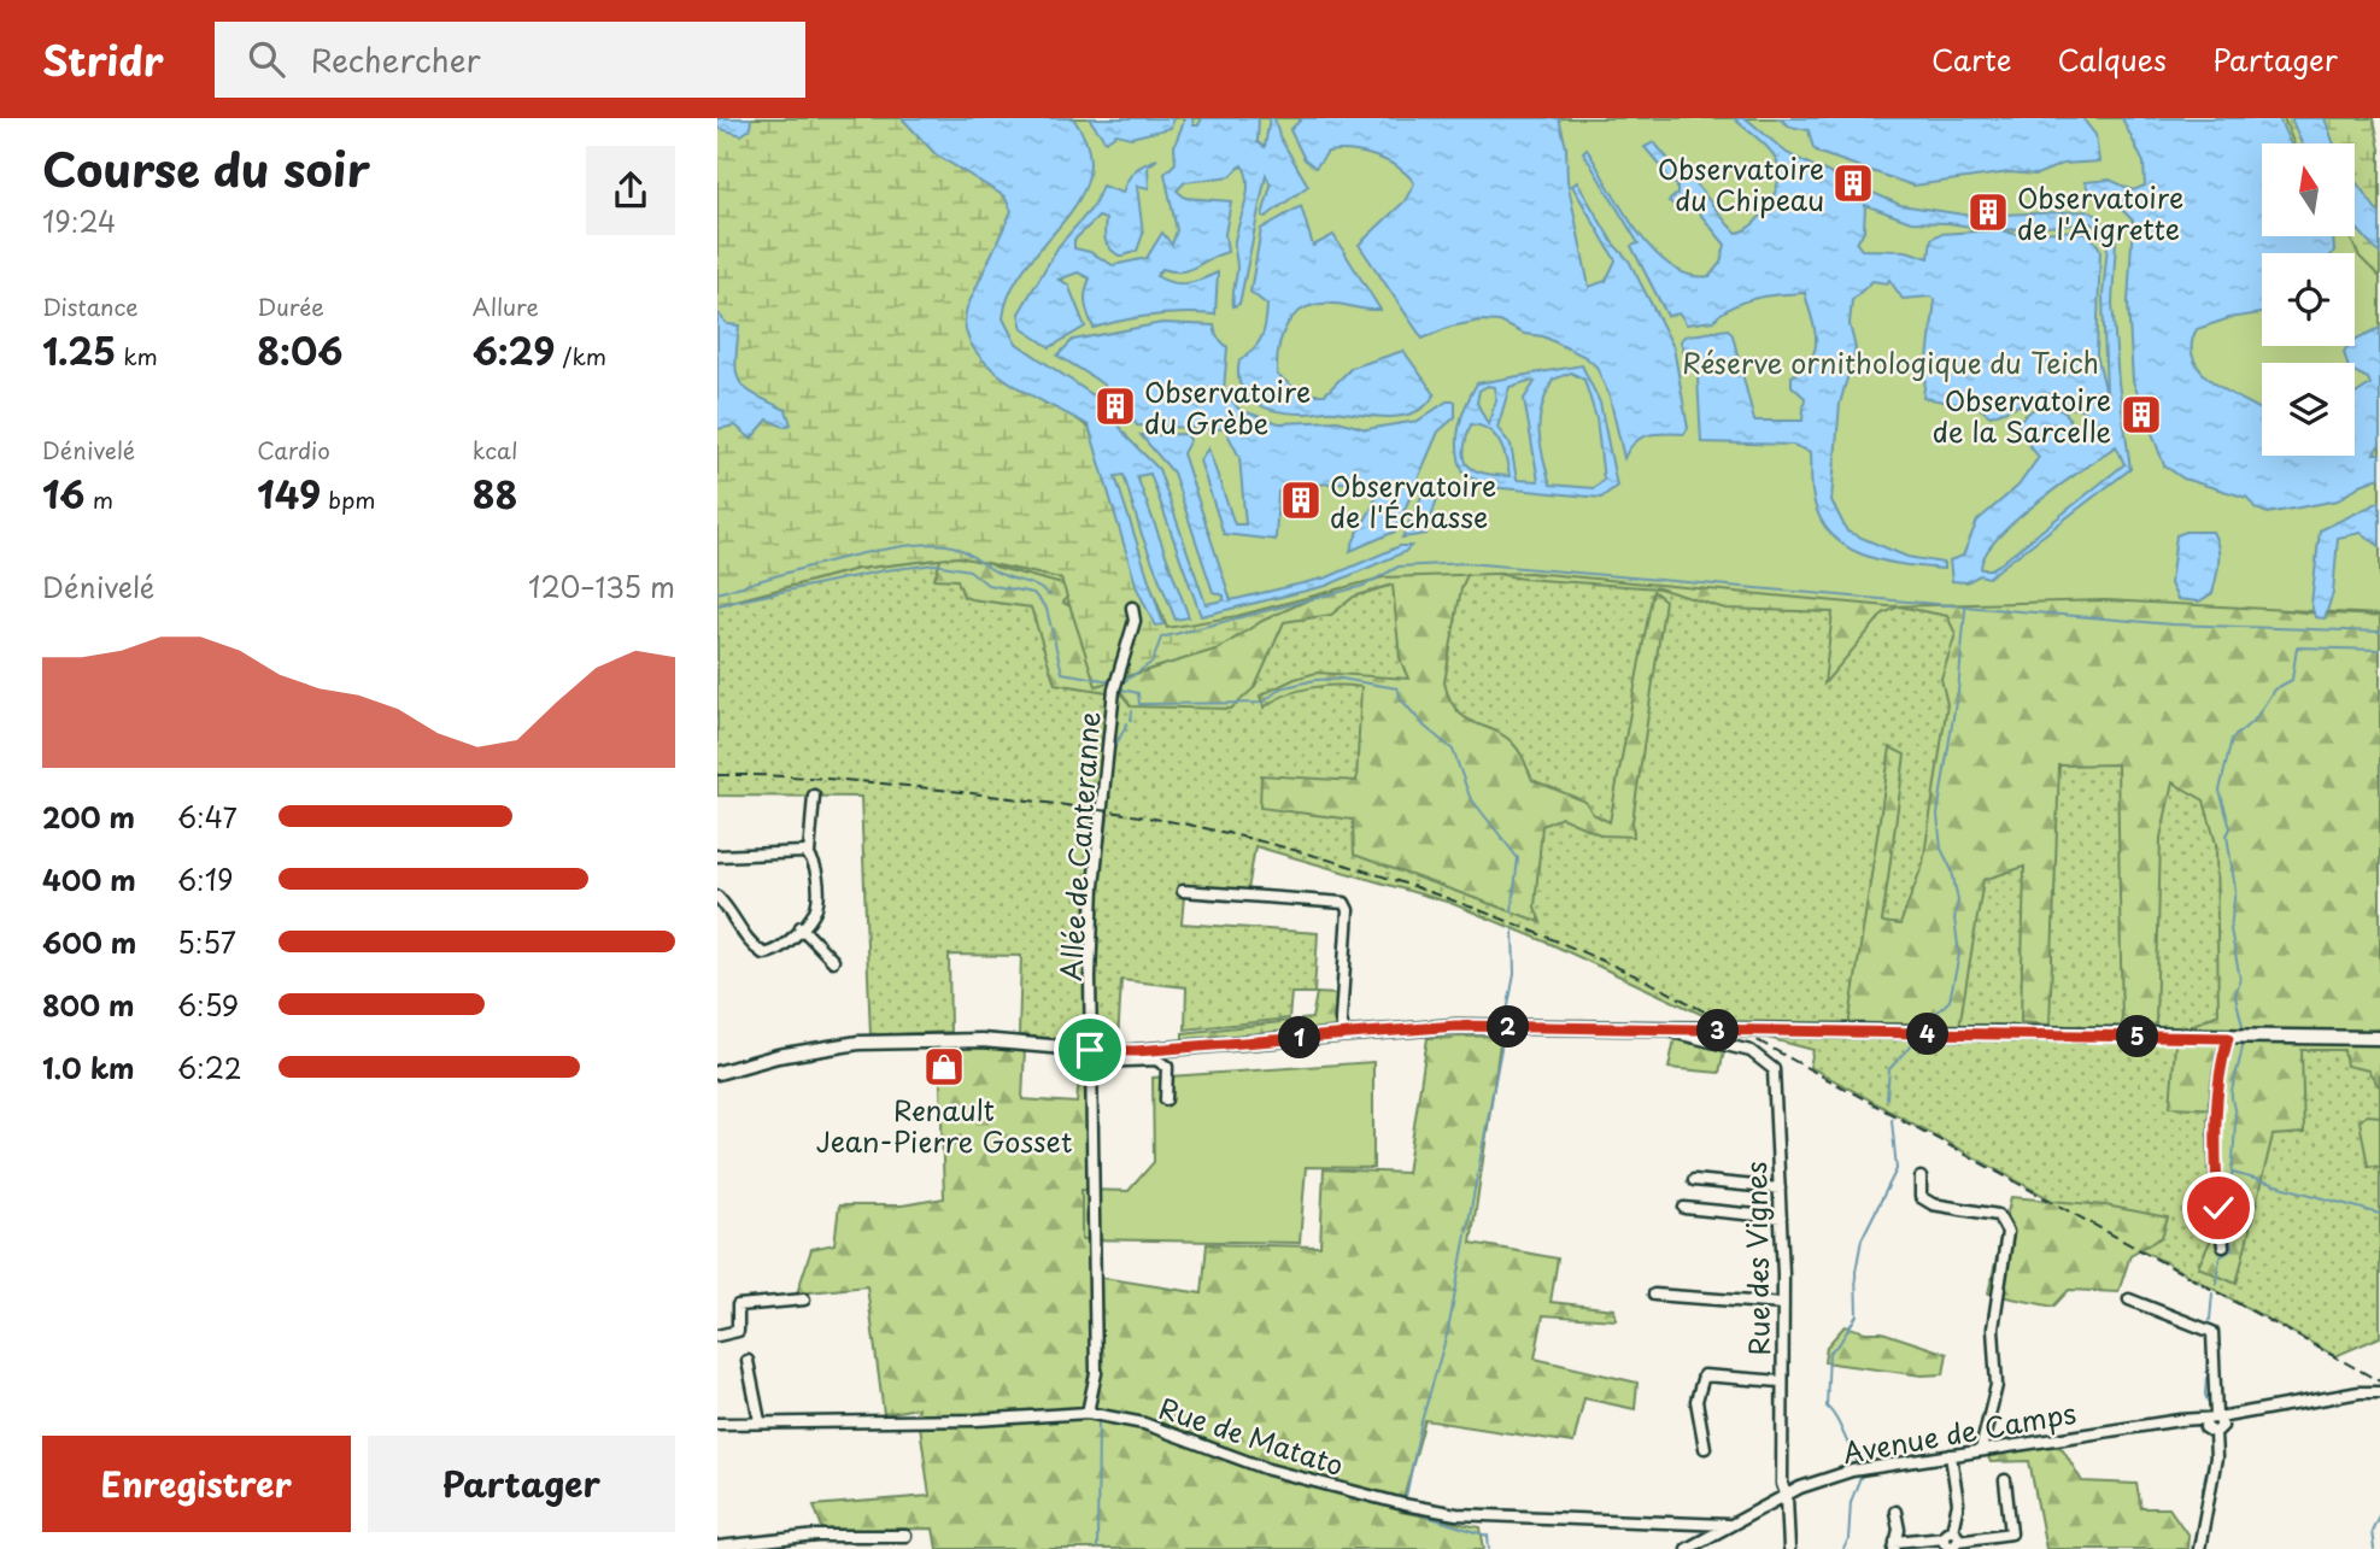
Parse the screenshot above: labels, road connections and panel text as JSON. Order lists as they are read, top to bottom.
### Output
{
  "streets": {
    "street": [
      "Allée de Canteranne",
      "Rue des Vignes",
      "Avenue de Camps",
      "Rue de Matato"
    ]
  },
  "crossings": [
    ["Allée de Canteranne", "Rue de Matato"],
    ["Rue des Vignes", "Avenue de Camps"],
    ["Avenue de Camps", "Rue de Matato"]
  ],
  "parks": ["Réserve ornithologique du Teich"],
  "places": {
    "building": [
      "Observatoire du Chipeau",
      "Observatoire de l'Aigrette",
      "Observatoire du Grèbe",
      "Observatoire de la Sarcelle",
      "Observatoire de l'Échasse"
    ],
    "shop": ["Renault Jean-Pierre Gosset"]
  },
  "north": "top",
  "page": {
    "header": "Stridr",
    "search": "Rechercher",
    "nav": ["Carte", "Calques", "Partager"],
    "heading": ["Course du soir", "19:24"],
    "stats": [
      ["Distance", "1.25 km"],
      ["Durée", "8:06"],
      ["Allure", "6:29 /km"],
      ["Dénivelé", "16 m"],
      ["Cardio", "149 bpm"],
      ["kcal", "88"]
    ],
    "chart": ["Dénivelé", "120–135 m"],
    "list": [
      {
        "name": "200 m",
        "note": "6:47"
      },
      {
        "name": "400 m",
        "note": "6:19"
      },
      {
        "name": "600 m",
        "note": "5:57"
      },
      {
        "name": "800 m",
        "note": "6:59"
      },
      {
        "name": "1.0 km",
        "note": "6:22"
      }
    ],
    "pins": [
      "2",
      "3",
      "4",
      "5",
      "1"
    ],
    "buttons": ["Enregistrer", "Partager"]
  }
}
